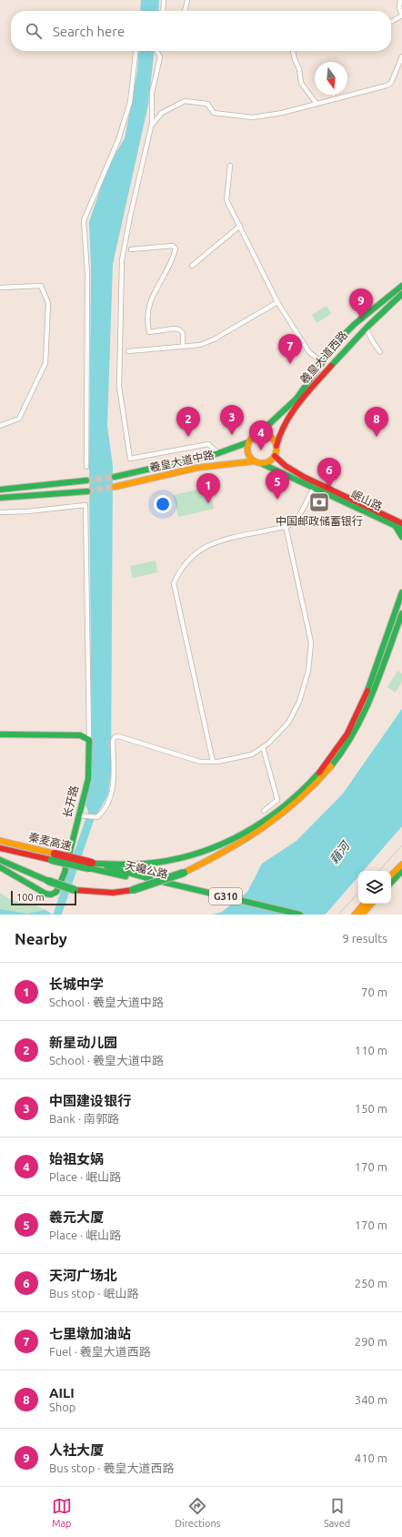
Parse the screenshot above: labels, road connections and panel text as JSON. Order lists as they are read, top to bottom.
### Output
{
  "streets": {
    "main road": [
      "羲皇大道西路",
      "羲皇大道中路",
      "岷山路",
      "长开路",
      "秦麦高速",
      "天巉公路",
      "G310"
    ]
  },
  "crossings": [
    ["羲皇大道西路", "羲皇大道中路"],
    ["羲皇大道西路", "岷山路"],
    ["羲皇大道中路", "岷山路"],
    ["秦麦高速", "天巉公路"]
  ],
  "water": ["藉河"],
  "places": {
    "bank": ["中国邮政储蓄银行"]
  },
  "scale_bar": "100 m",
  "north": "bottom",
  "page": {
    "search": "Search here",
    "pins": [
      "9",
      "7",
      "3",
      "2",
      "8",
      "4",
      "6",
      "5",
      "1"
    ],
    "scale": "100 m",
    "heading": ["Nearby", "9 results"],
    "list": [
      {
        "mark": "1",
        "name": "长城中学",
        "note": "School · 羲皇大道中路",
        "value": "70 m"
      },
      {
        "mark": "2",
        "name": "新星动儿园",
        "note": "School · 羲皇大道中路",
        "value": "110 m"
      },
      {
        "mark": "3",
        "name": "中国建设银行",
        "note": "Bank · 南郭路",
        "value": "150 m"
      },
      {
        "mark": "4",
        "name": "始祖女娲",
        "note": "Place · 岷山路",
        "value": "170 m"
      },
      {
        "mark": "5",
        "name": "羲元大厦",
        "note": "Place · 岷山路",
        "value": "170 m"
      },
      {
        "mark": "6",
        "name": "天河广场北",
        "note": "Bus stop · 岷山路",
        "value": "250 m"
      },
      {
        "mark": "7",
        "name": "七里墩加油站",
        "note": "Fuel · 羲皇大道西路",
        "value": "290 m"
      },
      {
        "mark": "8",
        "name": "AILI",
        "note": "Shop",
        "value": "340 m"
      },
      {
        "mark": "9",
        "name": "人社大厦",
        "note": "Bus stop · 羲皇大道西路",
        "value": "410 m"
      }
    ],
    "nav": ["Map", "Directions", "Saved"]
  }
}
